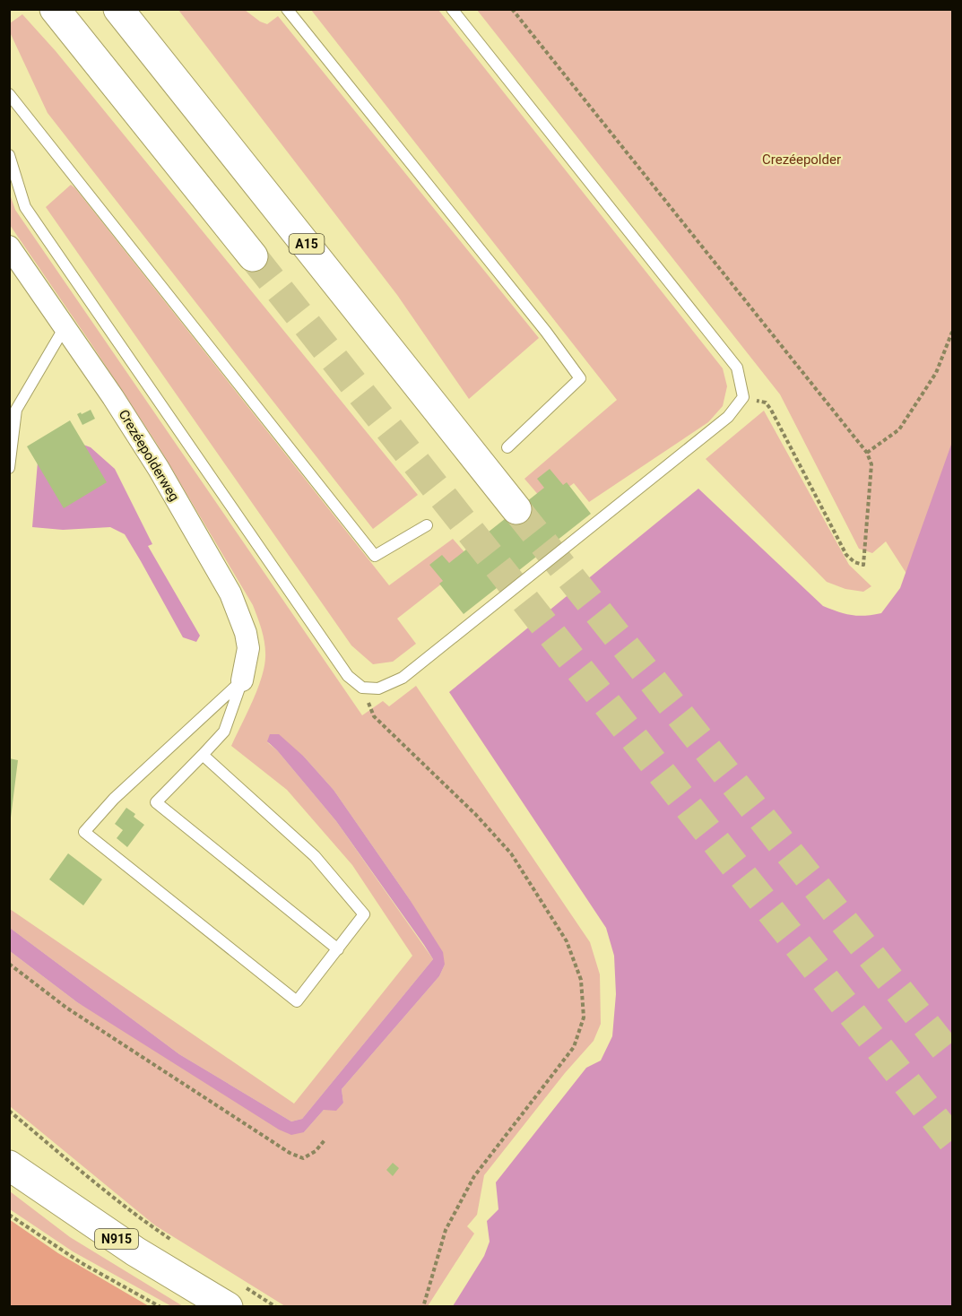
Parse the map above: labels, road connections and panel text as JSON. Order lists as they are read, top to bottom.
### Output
{
  "streets": {
    "main road": ["A15", "N915"],
    "street": ["Crezéepolderweg"]
  },
  "parks": ["Crezéepolder"]
}
